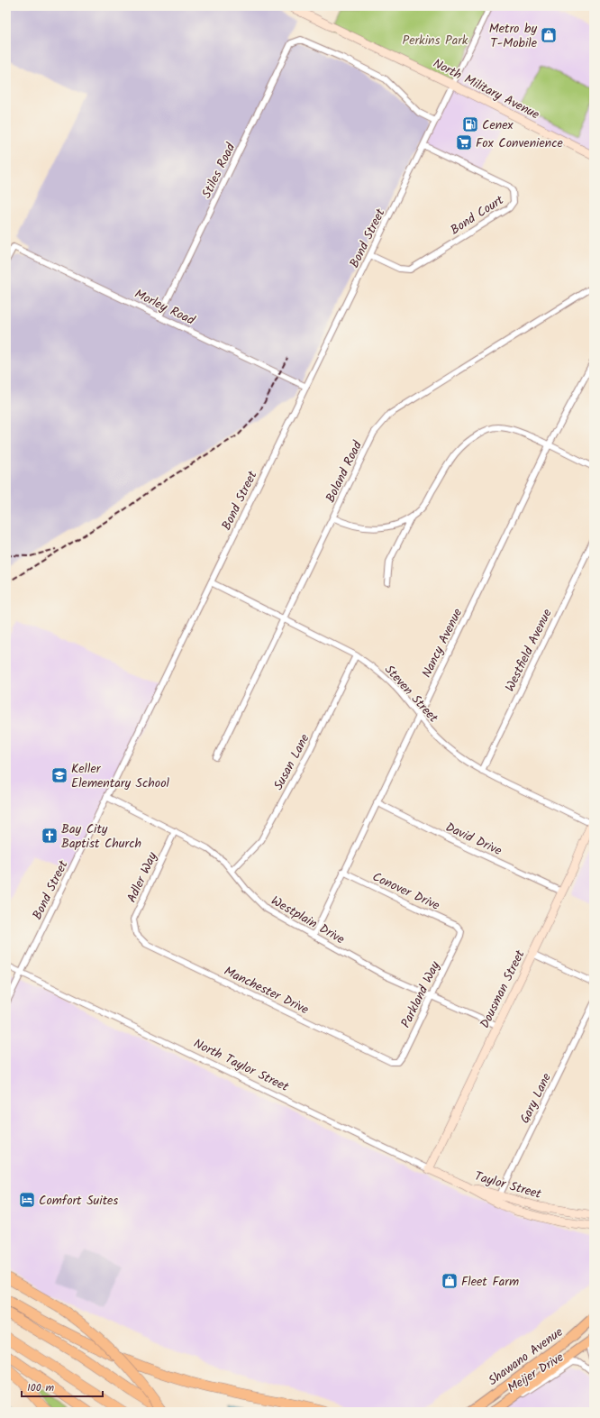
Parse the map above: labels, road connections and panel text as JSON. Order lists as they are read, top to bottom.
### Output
{
  "streets": {
    "main road": ["Shawano Avenue"],
    "street": [
      "North Military Avenue",
      "Stiles Road",
      "Bond Court",
      "Bond Street",
      "Morley Road",
      "Boland Road",
      "Nancy Avenue",
      "Westfield Avenue",
      "Steven Street",
      "Susan Lane",
      "David Drive",
      "Adler Way",
      "Conover Drive",
      "Westplain Drive",
      "Dousman Street",
      "Manchester Drive",
      "Parkland Way",
      "North Taylor Street",
      "Gary Lane",
      "Taylor Street",
      "Meijer Drive"
    ]
  },
  "crossings": [
    ["North Military Avenue", "Bond Street"],
    ["Stiles Road", "Bond Street"],
    ["Stiles Road", "Morley Road"],
    ["Bond Court", "Bond Street"],
    ["Bond Street", "Morley Road"],
    ["Bond Street", "Steven Street"],
    ["Bond Street", "Westplain Drive"],
    ["Bond Street", "North Taylor Street"],
    ["Boland Road", "Steven Street"],
    ["Nancy Avenue", "Steven Street"],
    ["Nancy Avenue", "David Drive"],
    ["Nancy Avenue", "Conover Drive"],
    ["Nancy Avenue", "Westplain Drive"],
    ["Westfield Avenue", "Steven Street"],
    ["Steven Street", "Susan Lane"],
    ["Steven Street", "Dousman Street"],
    ["Susan Lane", "Westplain Drive"],
    ["David Drive", "Dousman Street"],
    ["Adler Way", "Westplain Drive"],
    ["Adler Way", "Manchester Drive"],
    ["Conover Drive", "Parkland Way"],
    ["Westplain Drive", "Dousman Street"],
    ["Westplain Drive", "Parkland Way"],
    ["Dousman Street", "North Taylor Street"],
    ["Manchester Drive", "Parkland Way"],
    ["North Taylor Street", "Taylor Street"],
    ["Gary Lane", "Taylor Street"],
    ["Shawano Avenue", "Meijer Drive"]
  ],
  "parks": ["Perkins Park"],
  "places": {
    "shop": ["Metro by T-Mobile", "Fleet Farm"],
    "fuel station": ["Cenex"],
    "supermarket": ["Fox Convenience"],
    "school or university": ["Keller Elementary School"],
    "church": ["Bay City Baptist Church"],
    "hotel": ["Comfort Suites"]
  },
  "scale_bar": "100 m"
}
